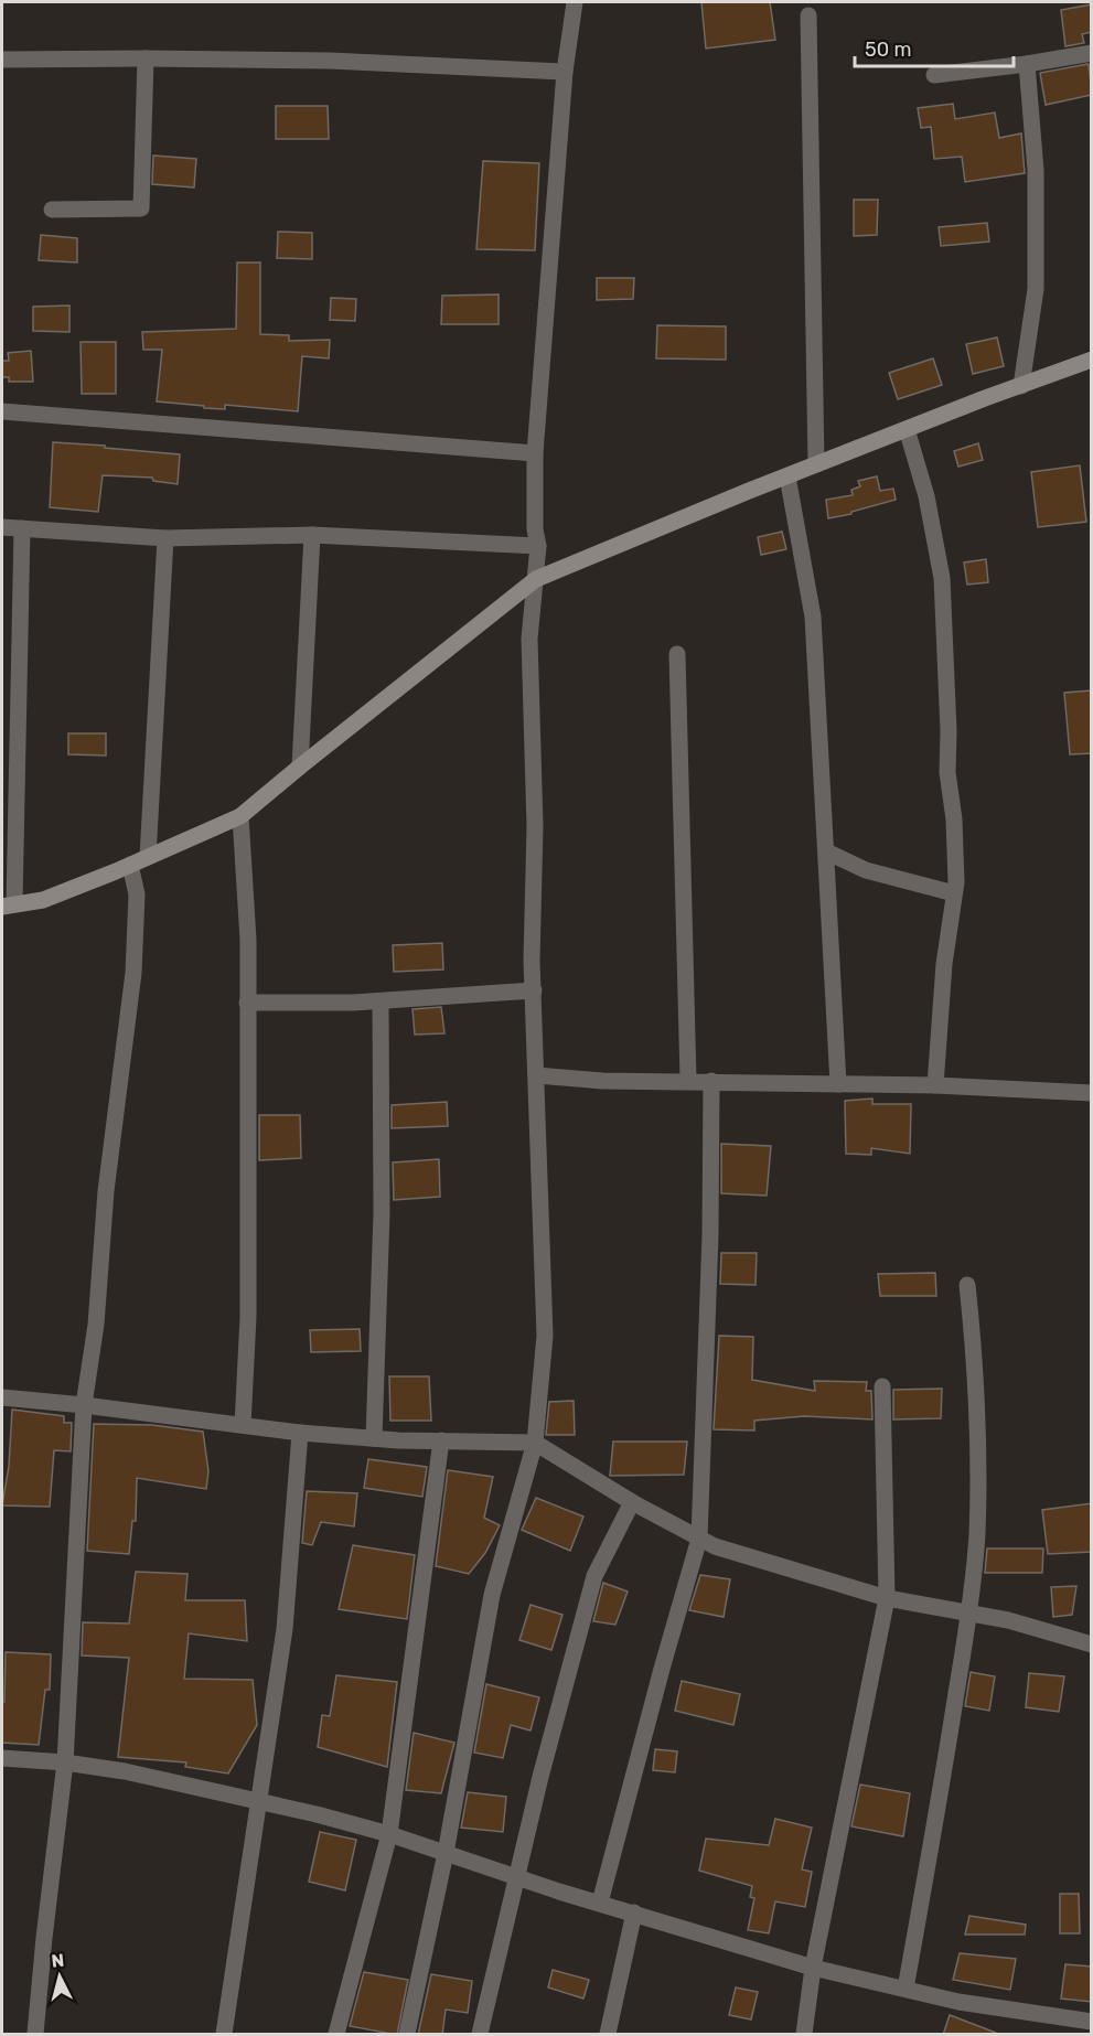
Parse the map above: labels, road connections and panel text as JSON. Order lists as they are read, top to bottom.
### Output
{
  "scale_bar": "50 m",
  "north": "top"
}
